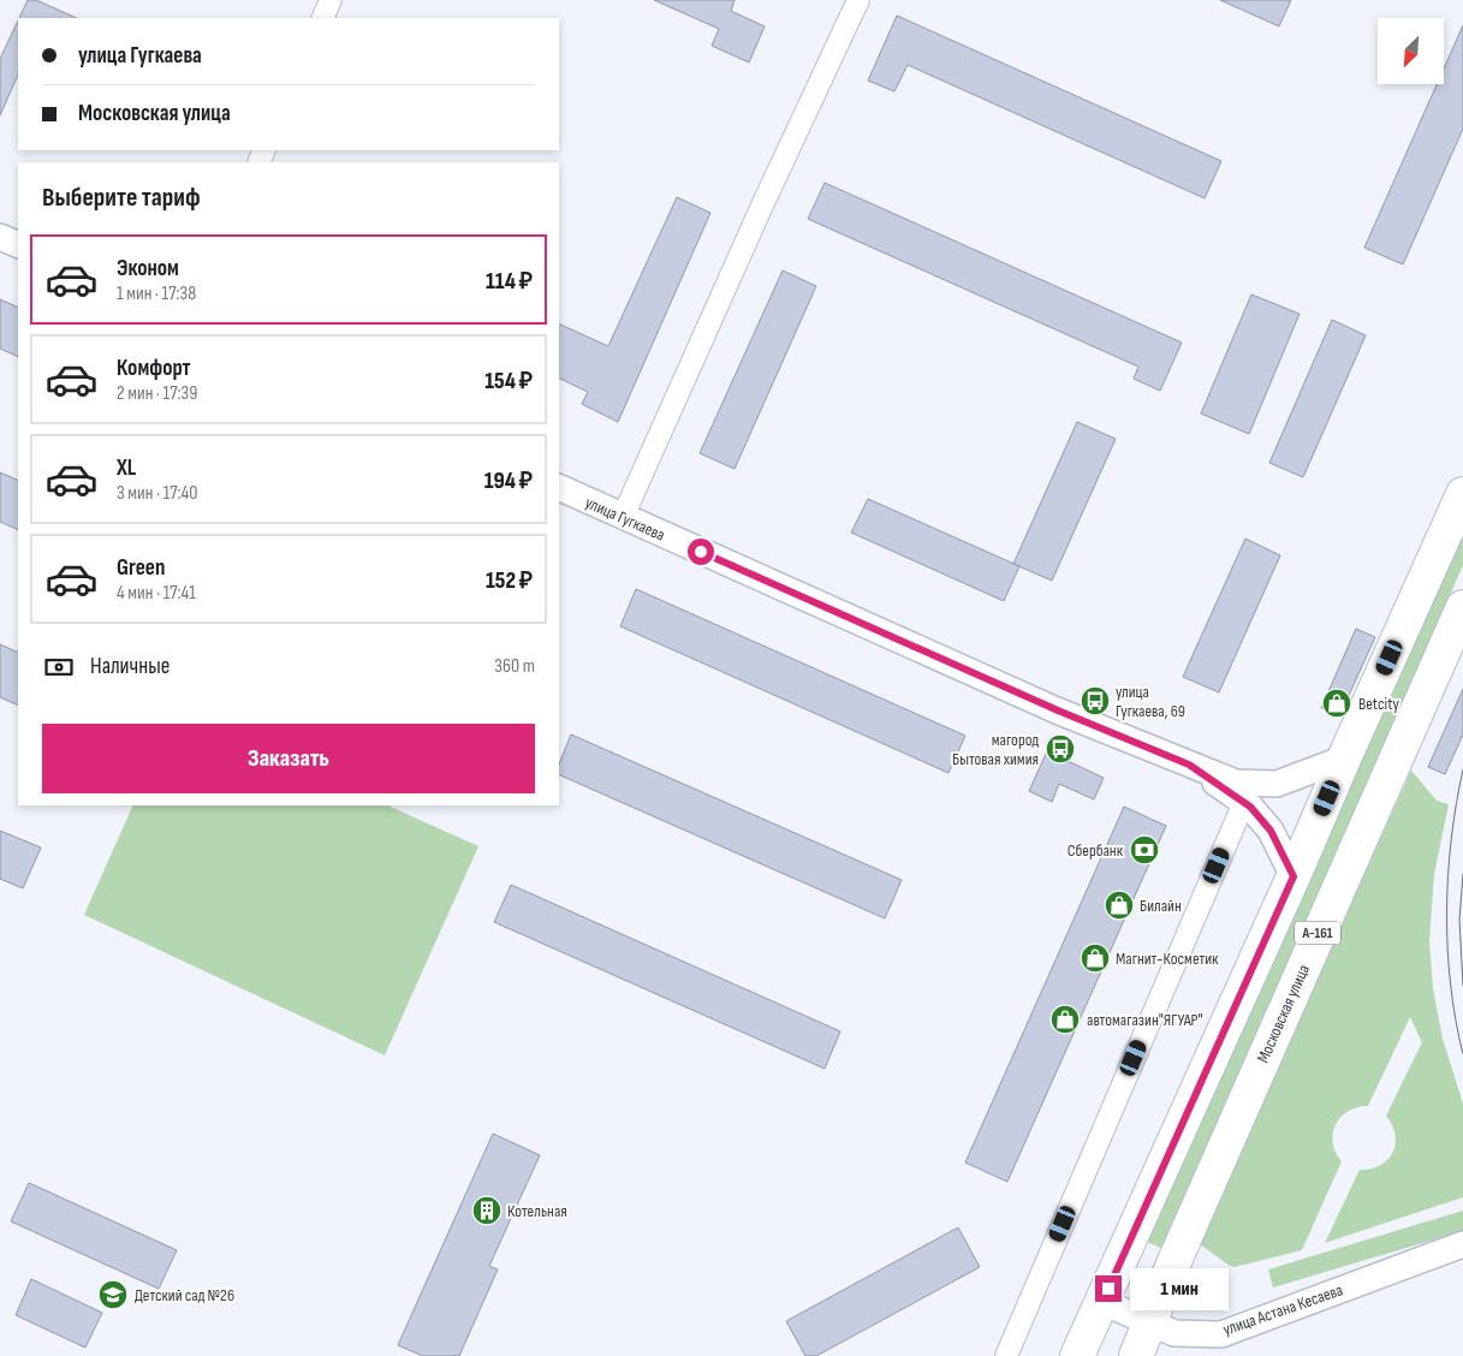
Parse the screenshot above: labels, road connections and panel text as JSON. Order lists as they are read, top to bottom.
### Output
{
  "streets": {
    "highway": ["А-161", "Московская улица"],
    "street": ["улица Гугкаева", "улица Астана Кесаева"]
  },
  "crossings": [
    ["улица Гугкаева", "А-161"],
    ["А-161", "улица Астана Кесаева"],
    ["Московская улица", "улица Астана Кесаева"]
  ],
  "places": {
    "bus stop": ["улица Гугкаева, 69", "магород Бытовая химия"],
    "shop": [
      "Betcity",
      "Билайн",
      "Магнит-Косметик",
      "автомагазин\"ЯГУАР\""
    ],
    "bank": ["Сбербанк"],
    "building": ["Котельная"],
    "school or university": ["Детский сад №26"]
  },
  "north": "bottom left",
  "page": {
    "banner": ["улица Гугкаева", "Московская улица"],
    "heading": "Выберите тариф",
    "list": [
      {
        "name": "Эконом",
        "note": "1 мин · 17:38",
        "value": "114 ₽"
      },
      {
        "name": "Комфорт",
        "note": "2 мин · 17:39",
        "value": "154 ₽"
      },
      {
        "name": "XL",
        "note": "3 мин · 17:40",
        "value": "194 ₽"
      },
      {
        "name": "Green",
        "note": "4 мин · 17:41",
        "value": "152 ₽"
      }
    ],
    "pay": ["Наличные", "360 m"],
    "buttons": "Заказать",
    "bubble": "1 мин"
  }
}
